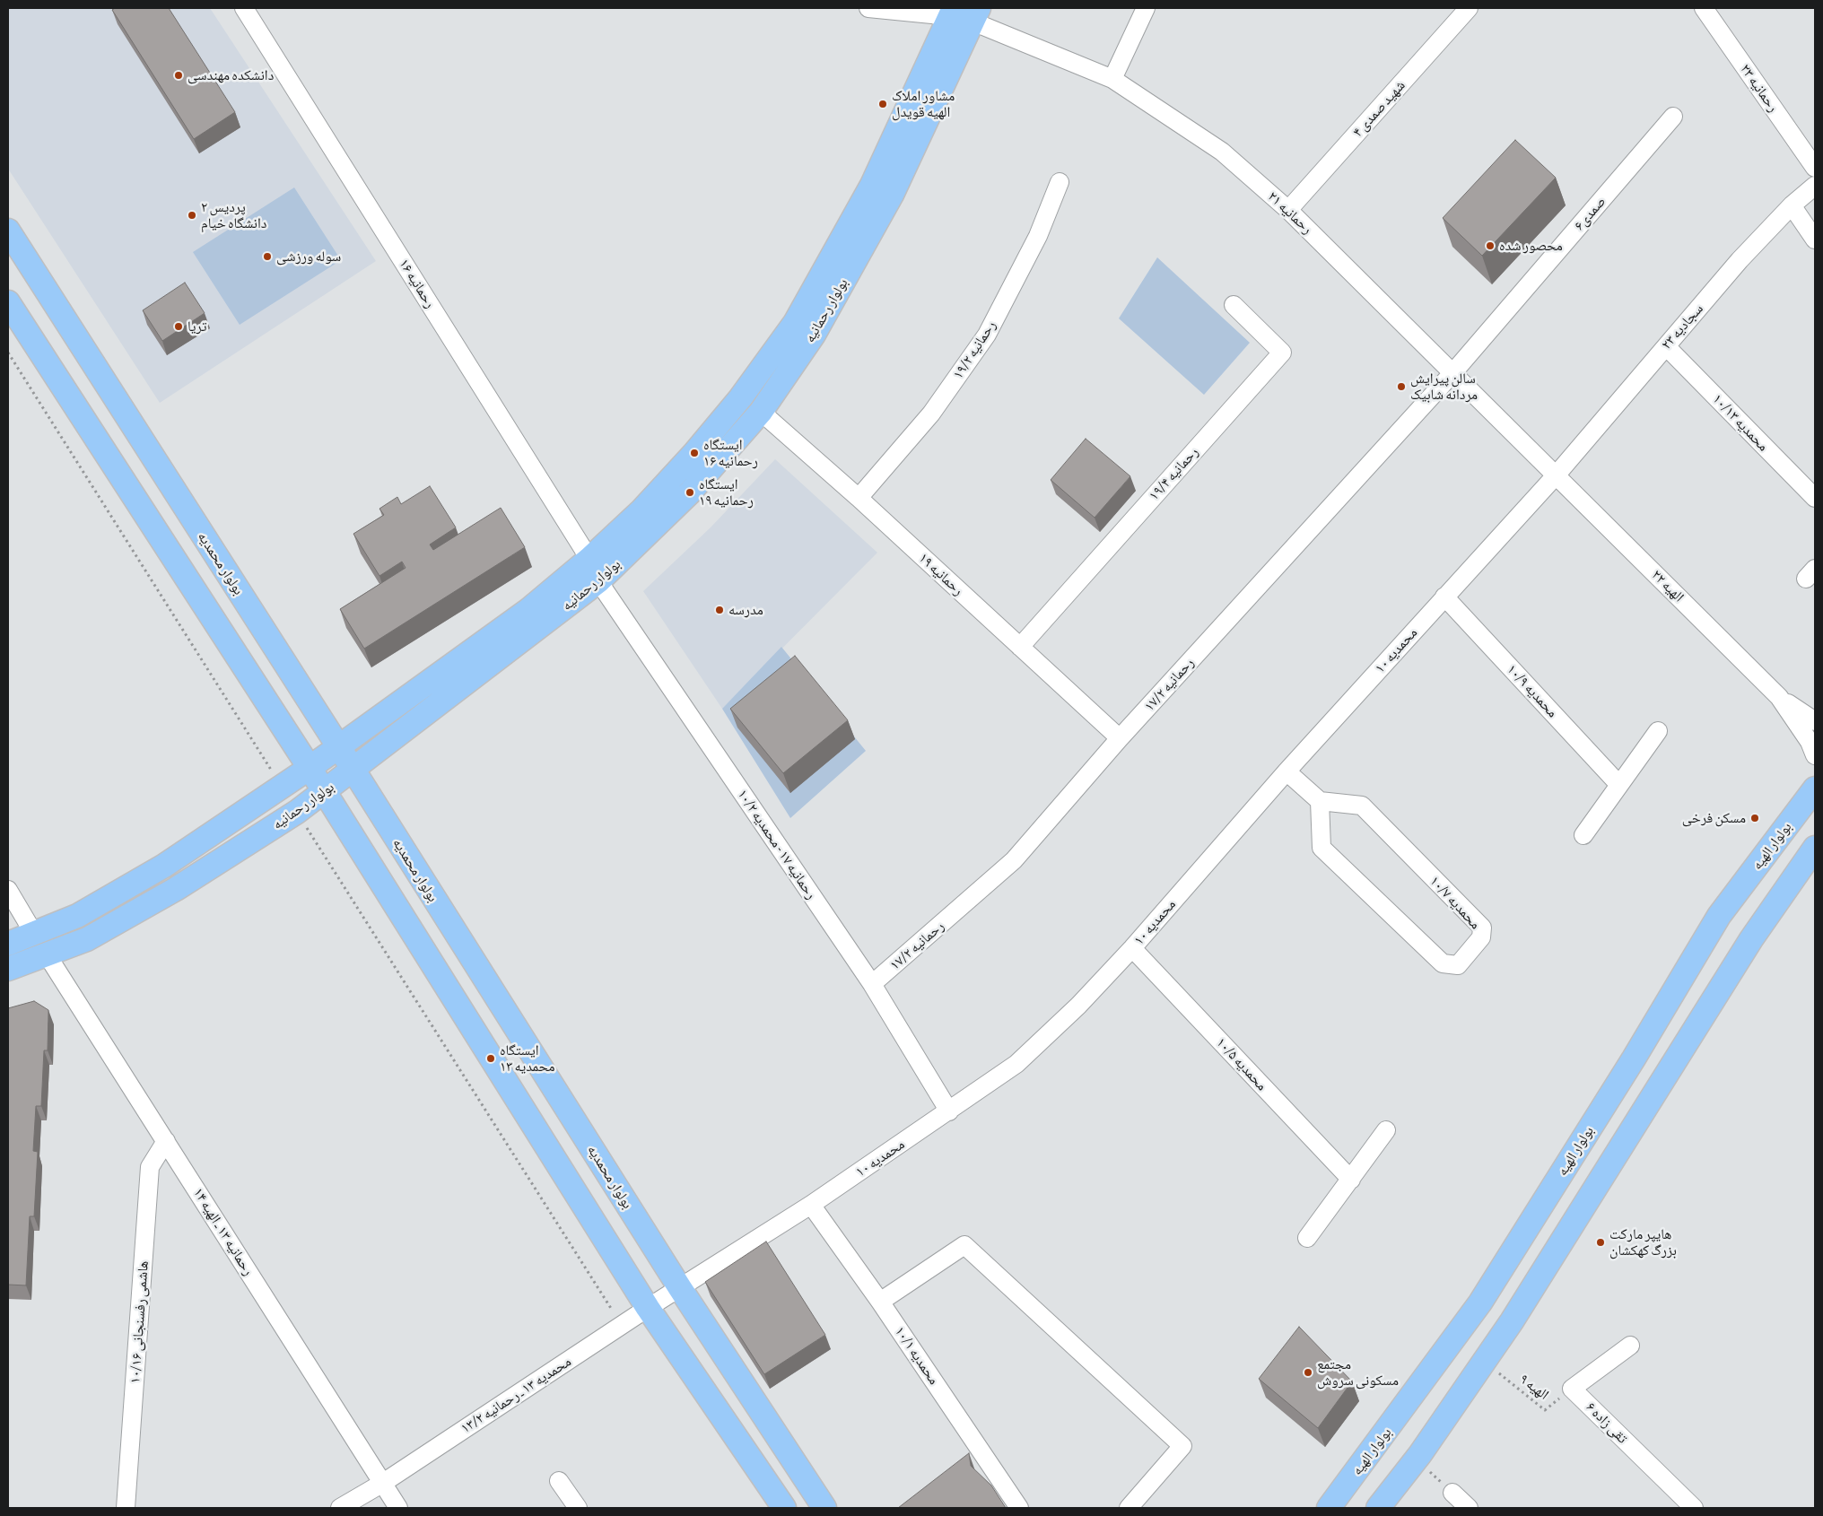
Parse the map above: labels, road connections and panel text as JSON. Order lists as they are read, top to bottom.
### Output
{
  "streets": {
    "main road": ["بولوار رحمانیه", "بولوار محمدیه", "بولوار الهیه"],
    "street": [
      "رحمانیه ۲۳",
      "شهید صمدی ۴",
      "رحمانیه ۲۱",
      "صمدی۶",
      "رحمانیه ۱۶",
      "سجادیه ۲۳",
      "رحمانیه ۱۹/۲",
      "محمدیه ۱۰/۱۳",
      "رحمانیه ۱۹/۴",
      "رحمانیه ۱۹",
      "الهیه ۲۲",
      "محمدیه ۱۰",
      "رحمانیه ۱۷/۲",
      "محمدیه ۱۰/۹",
      "رحمانیه ۱۷ - محمدیه ۱۰/۲",
      "محمدیه ۱۰/۷",
      "محمدیه ۱۰/۵",
      "رحمانیه ۱۳ ـ الهیه ۱۴",
      "هاشمی رفسنجانی ۱۰/۱۶",
      "محمدیه ۱۰/۱",
      "محمدیه ۱۳ ـ رحمانیه ۱۳/۲",
      "تقی زاده ۶"
    ],
    "path": ["الهیه ۹"]
  },
  "crossings": [
    ["شهید صمدی ۴", "رحمانیه ۲۱"],
    ["رحمانیه ۲۱", "صمدی۶"],
    ["رحمانیه ۲۱", "بولوار رحمانیه"],
    ["رحمانیه ۲۱", "سجادیه ۲۳"],
    ["رحمانیه ۲۱", "الهیه ۲۲"],
    ["رحمانیه ۲۱", "محمدیه ۱۰"],
    ["رحمانیه ۲۱", "رحمانیه ۱۷/۲"],
    ["صمدی۶", "رحمانیه ۱۷/۲"],
    ["رحمانیه ۱۶", "بولوار رحمانیه"],
    ["بولوار رحمانیه", "بولوار محمدیه"],
    ["بولوار رحمانیه", "رحمانیه ۱۹"],
    ["بولوار رحمانیه", "رحمانیه ۱۷ - محمدیه ۱۰/۲"],
    ["بولوار رحمانیه", "رحمانیه ۱۳ ـ الهیه ۱۴"],
    ["سجادیه ۲۳", "محمدیه ۱۰/۱۳"],
    ["سجادیه ۲۳", "الهیه ۲۲"],
    ["سجادیه ۲۳", "محمدیه ۱۰"],
    ["رحمانیه ۱۹/۲", "رحمانیه ۱۹"],
    ["رحمانیه ۱۹/۴", "رحمانیه ۱۹"],
    ["بولوار محمدیه", "محمدیه ۱۰"],
    ["رحمانیه ۱۹", "رحمانیه ۱۷/۲"],
    ["الهیه ۲۲", "محمدیه ۱۰"],
    ["محمدیه ۱۰", "محمدیه ۱۰/۹"],
    ["محمدیه ۱۰", "رحمانیه ۱۷ - محمدیه ۱۰/۲"],
    ["محمدیه ۱۰", "محمدیه ۱۰/۵"],
    ["محمدیه ۱۰", "محمدیه ۱۰/۱"],
    ["محمدیه ۱۰", "محمدیه ۱۳ ـ رحمانیه ۱۳/۲"],
    ["رحمانیه ۱۷/۲", "رحمانیه ۱۷ - محمدیه ۱۰/۲"],
    ["رحمانیه ۱۳ ـ الهیه ۱۴", "هاشمی رفسنجانی ۱۰/۱۶"],
    ["رحمانیه ۱۳ ـ الهیه ۱۴", "محمدیه ۱۳ ـ رحمانیه ۱۳/۲"],
    ["الهیه ۹", "تقی زاده ۶"]
  ],
  "places": [
    "دانشکده مهندسی",
    "مشاور املاک الهیه قویدل",
    "پردیس ۲ دانشگاه خیام",
    "محصور شده",
    "سوله ورزشی",
    "تریا",
    "سالن پیرایش مردانه شابیک",
    "ایستگاه رحمانیه ۱۶",
    "ایستگاه رحمانیه ۱۹",
    "مدرسه",
    "مسکن فرخی",
    "ایستگاه محمدیه ۱۳",
    "هایپر مارکت بزرگ کهکشان",
    "مجتمع مسکونی سروش"
  ]
}
